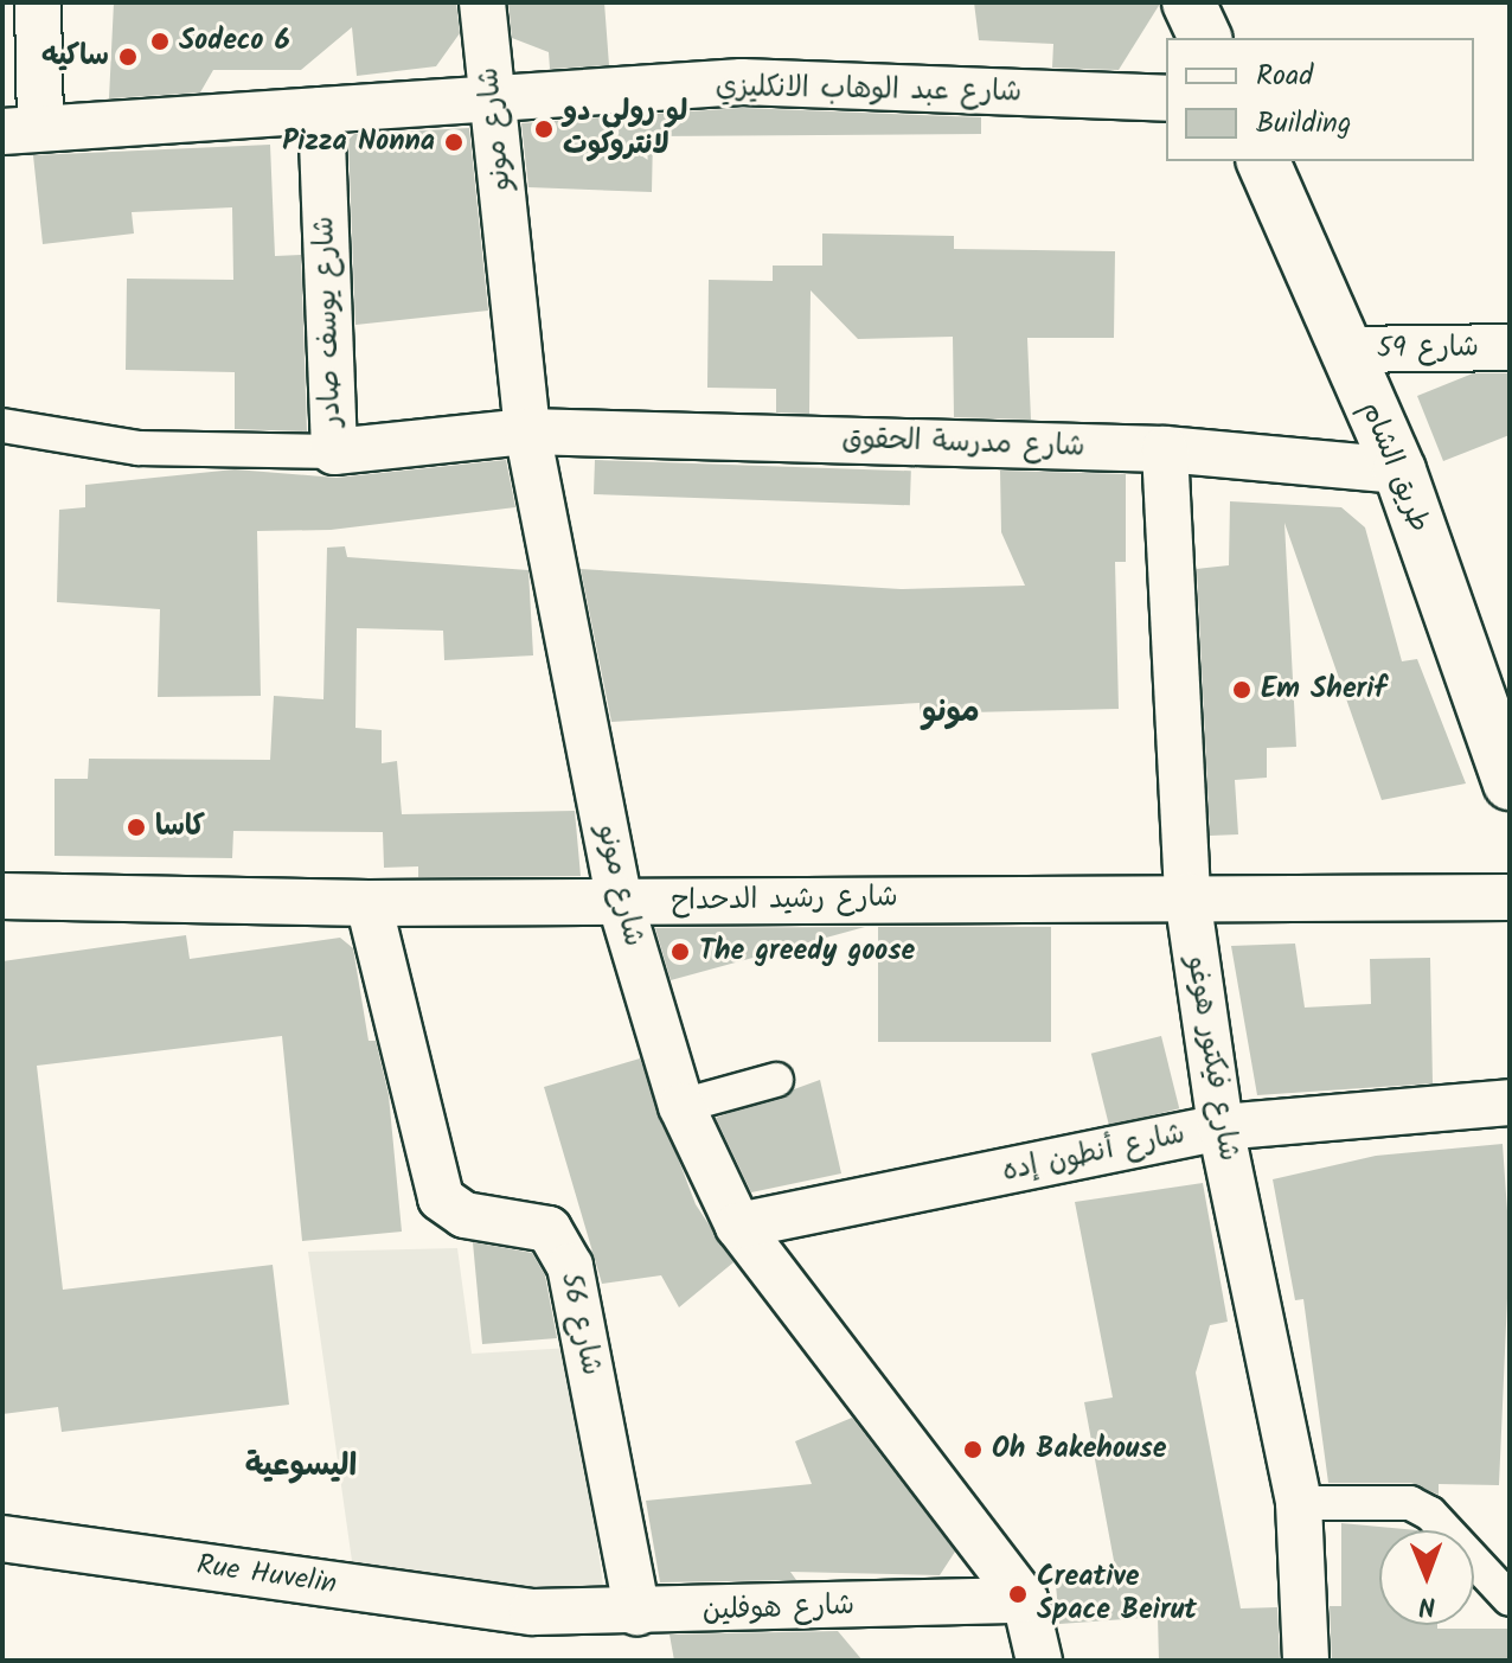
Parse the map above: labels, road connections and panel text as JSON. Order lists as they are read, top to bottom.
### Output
{
  "streets": {
    "street": [
      "شارع عبد الوهاب الانكليزي",
      "شارع مونو",
      "شارع يوسف صادر",
      "شارع 59",
      "شارع مدرسة الحقوق",
      "طريق الشام",
      "شارع رشيد الدحداح",
      "شارع فيكتور هوغو",
      "شارع أنطون إده",
      "شارع 56",
      "Rue Huvelin",
      "شارع هوفلين"
    ]
  },
  "crossings": [
    ["شارع عبد الوهاب الانكليزي", "شارع مونو"],
    ["شارع عبد الوهاب الانكليزي", "شارع يوسف صادر"],
    ["شارع مونو", "شارع يوسف صادر"],
    ["شارع مونو", "شارع مدرسة الحقوق"],
    ["شارع مونو", "شارع رشيد الدحداح"],
    ["شارع مونو", "شارع أنطون إده"],
    ["شارع مونو", "شارع هوفلين"],
    ["شارع يوسف صادر", "شارع مدرسة الحقوق"],
    ["شارع 59", "طريق الشام"],
    ["شارع مدرسة الحقوق", "طريق الشام"],
    ["شارع مدرسة الحقوق", "شارع فيكتور هوغو"],
    ["شارع رشيد الدحداح", "شارع فيكتور هوغو"],
    ["شارع رشيد الدحداح", "شارع 56"],
    ["شارع فيكتور هوغو", "شارع أنطون إده"],
    ["شارع 56", "شارع هوفلين"],
    ["Rue Huvelin", "شارع هوفلين"]
  ],
  "districts": ["مونو", "اليسوعية"],
  "places": [
    "Sodeco 6",
    "ساكيه",
    "لو رولي دو لانتروكوت",
    "Pizza Nonna",
    "Em Sherif",
    "كاسا",
    "The greedy goose",
    "Oh Bakehouse",
    "Creative Space Beirut"
  ],
  "legend": ["Road", "Building"],
  "north": "bottom"
}
